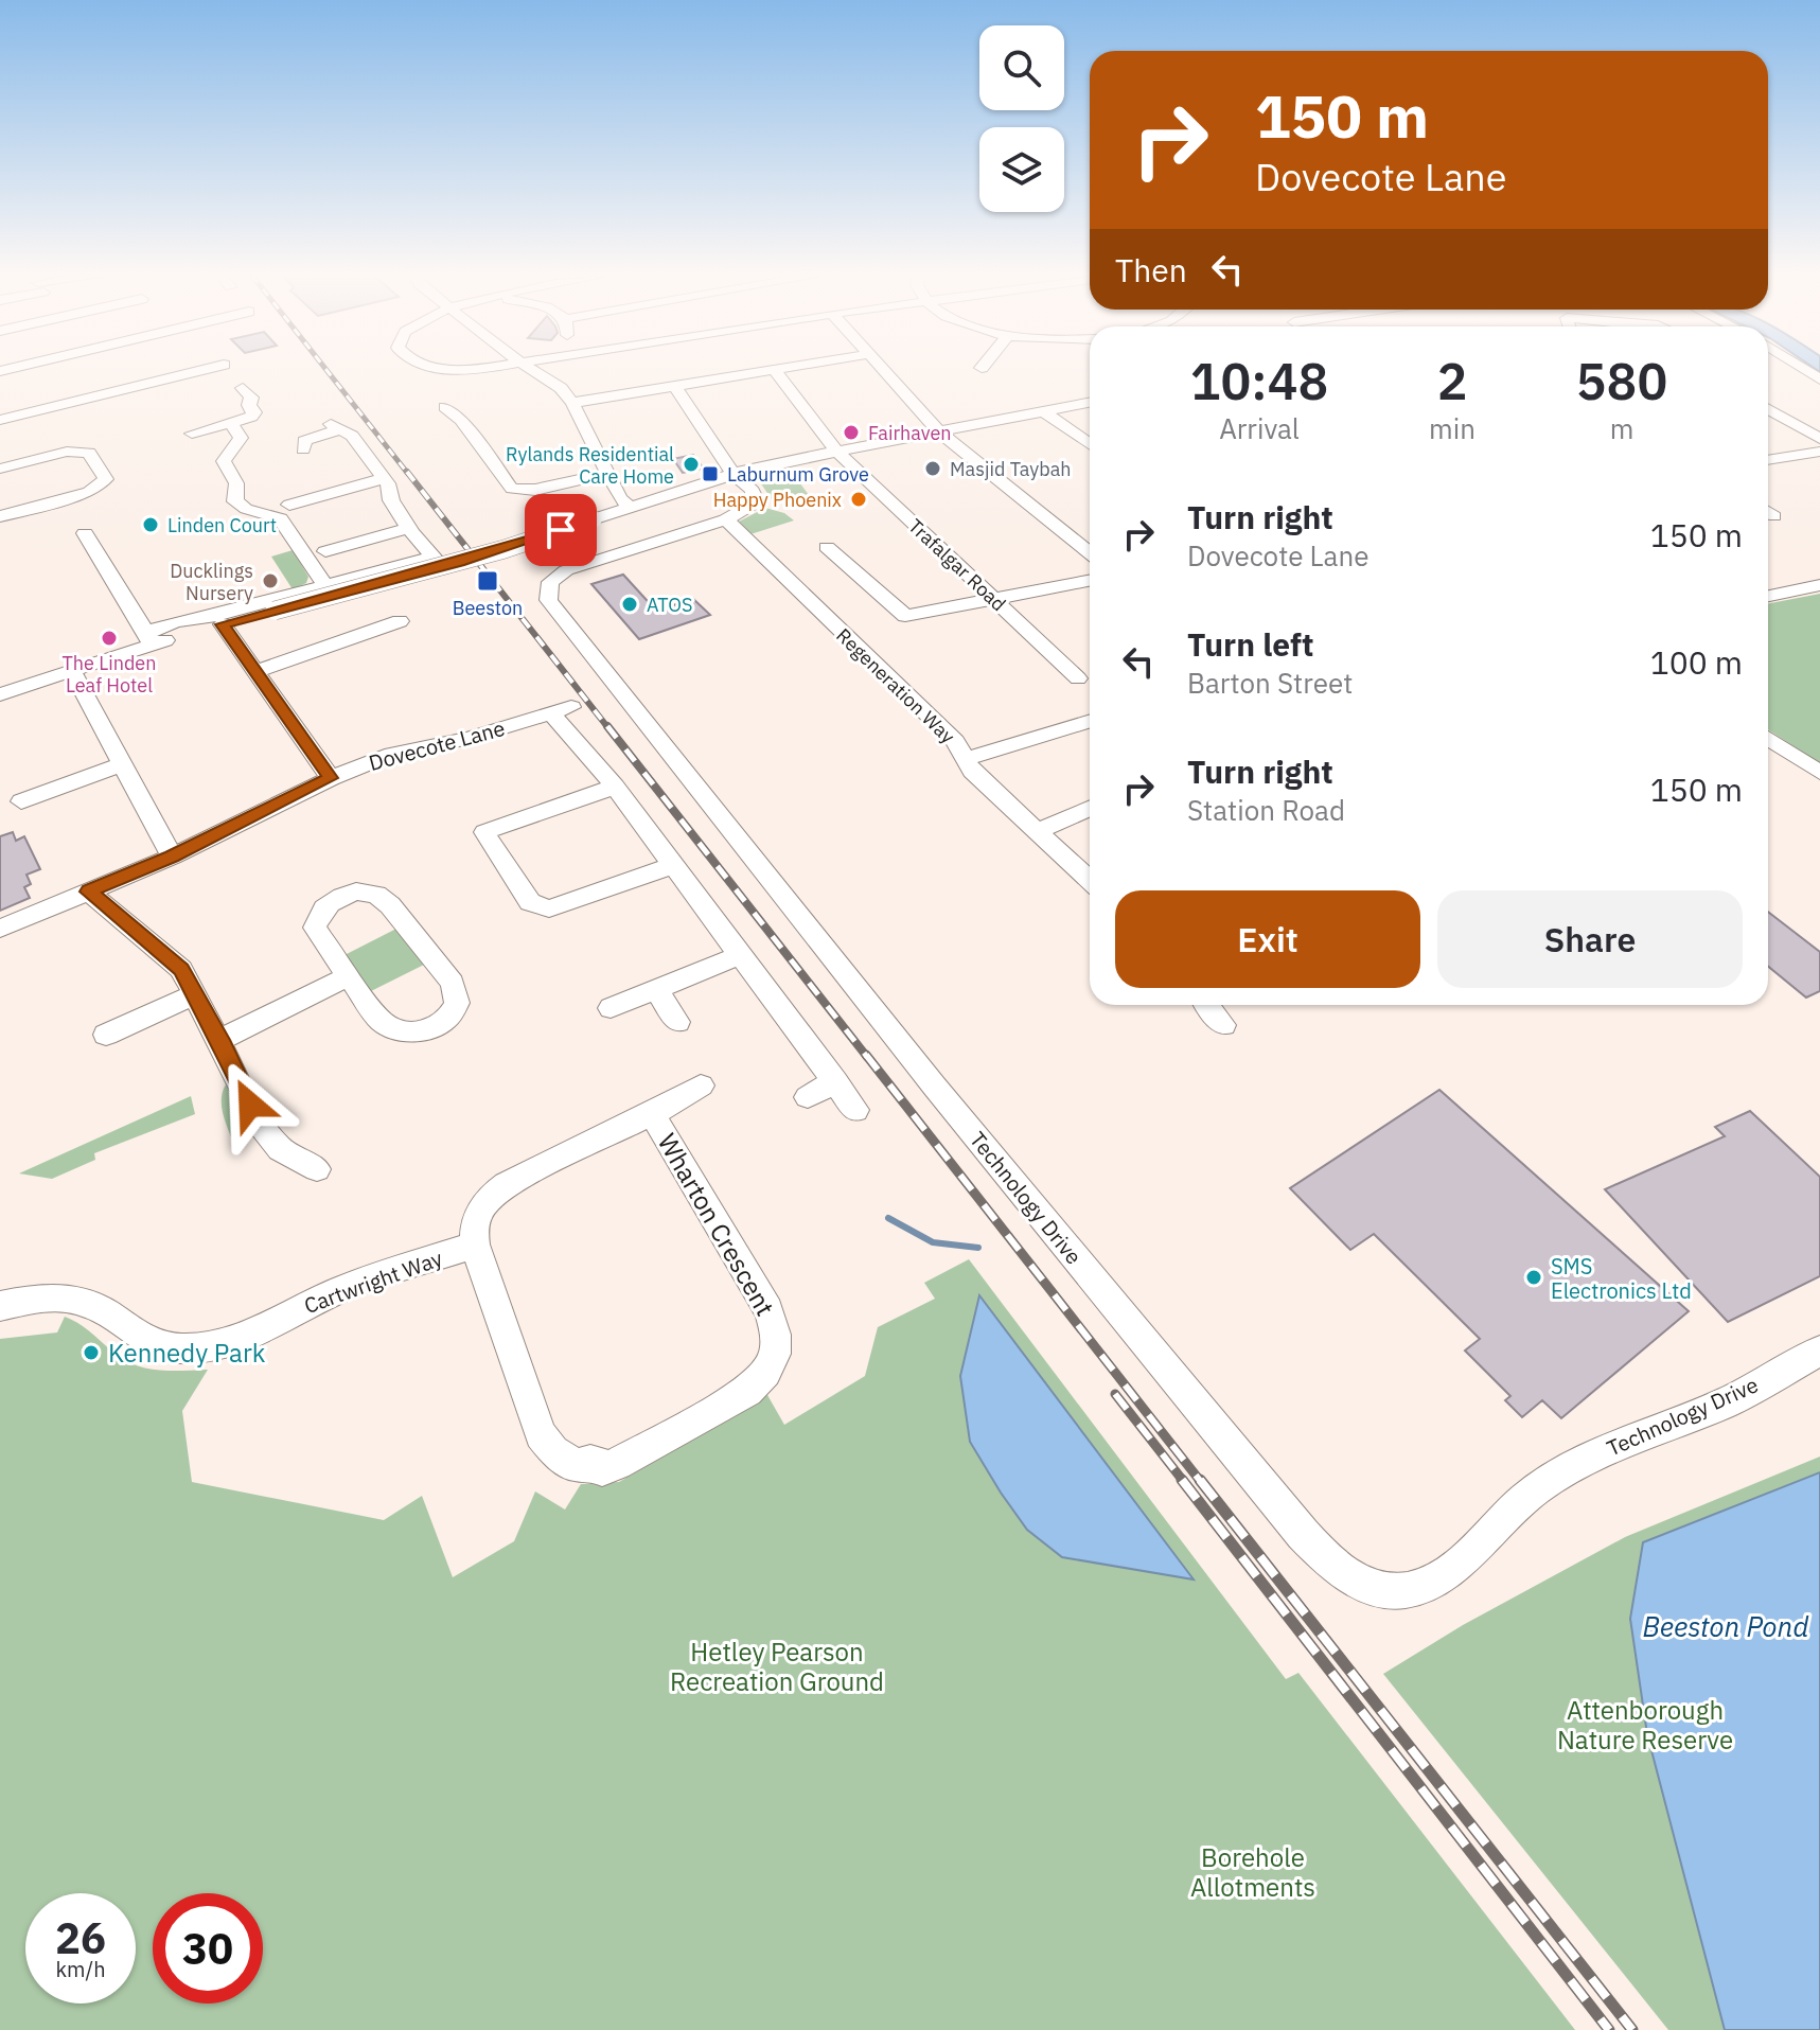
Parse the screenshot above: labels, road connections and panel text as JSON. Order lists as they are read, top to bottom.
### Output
{
  "streets": {
    "street": [
      "Trafalgar Road",
      "Regeneration Way",
      "Dovecote Lane",
      "Technology Drive",
      "Wharton Crescent",
      "Cartwright Way"
    ]
  },
  "crossings": [
    ["Regeneration Way", "Technology Drive"],
    ["Wharton Crescent", "Cartwright Way"]
  ],
  "water": ["Beeston Pond"],
  "parks": ["Hetley Pearson Recreation Ground", "Attenborough Nature Reserve", "Borehole Allotments"],
  "places": {
    "other": [
      "Fairhaven",
      "Rylands Residential Care Home",
      "Masjid Taybah",
      "Happy Phoenix",
      "Linden Court",
      "Ducklings Nursery",
      "ATOS",
      "The Linden Leaf Hotel",
      "SMS Electronics Ltd",
      "Kennedy Park"
    ],
    "transit": ["Laburnum Grove", "Beeston"]
  },
  "page": {
    "turn": ["150 m", "Dovecote Lane"],
    "then": "Then",
    "eta": [
      "10:48",
      "Arrival",
      "2",
      "min",
      "580",
      "m"
    ],
    "list": [
      {
        "name": "Turn right",
        "note": "Dovecote Lane",
        "value": "150 m"
      },
      {
        "name": "Turn left",
        "note": "Barton Street",
        "value": "100 m"
      },
      {
        "name": "Turn right",
        "note": "Station Road",
        "value": "150 m"
      }
    ],
    "buttons": ["Exit", "Share"],
    "speed": "26 km/h",
    "limit": "30"
  }
}
